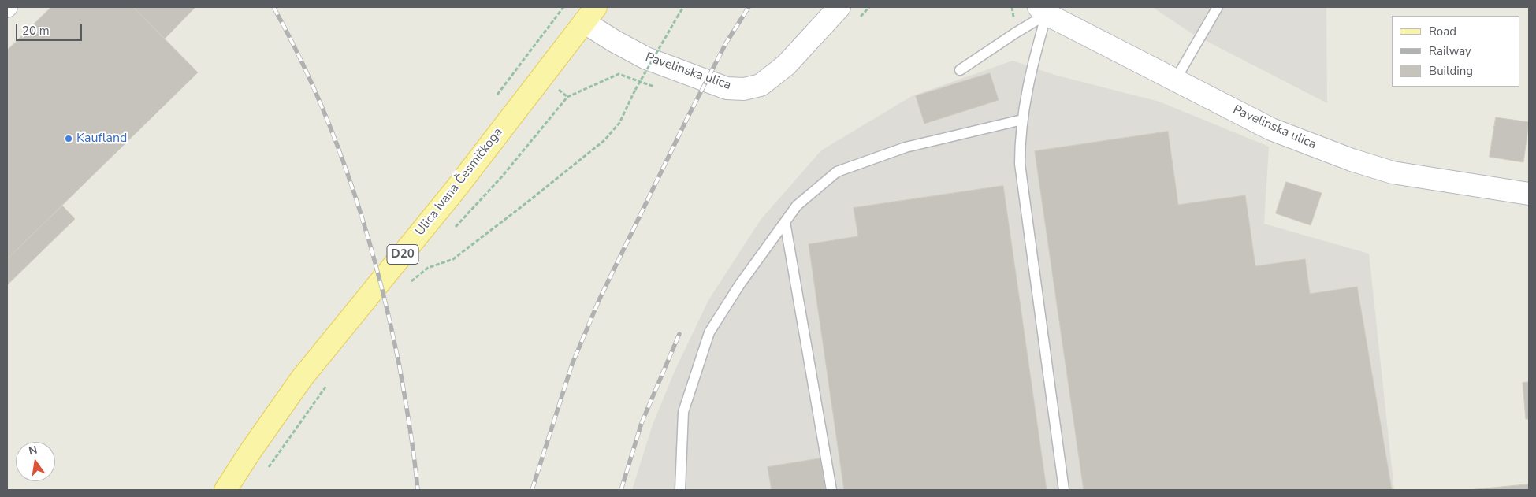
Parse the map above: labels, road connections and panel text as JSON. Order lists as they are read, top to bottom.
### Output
{
  "streets": {
    "main road": ["Pavelinska ulica", "Ulica Ivana Česmičkoga", "D20"]
  },
  "crossings": [
    ["Pavelinska ulica", "Ulica Ivana Česmičkoga"]
  ],
  "places": ["Kaufland"],
  "legend": ["Road", "Railway", "Building"],
  "scale_bar": "20 m",
  "north": "top"
}
